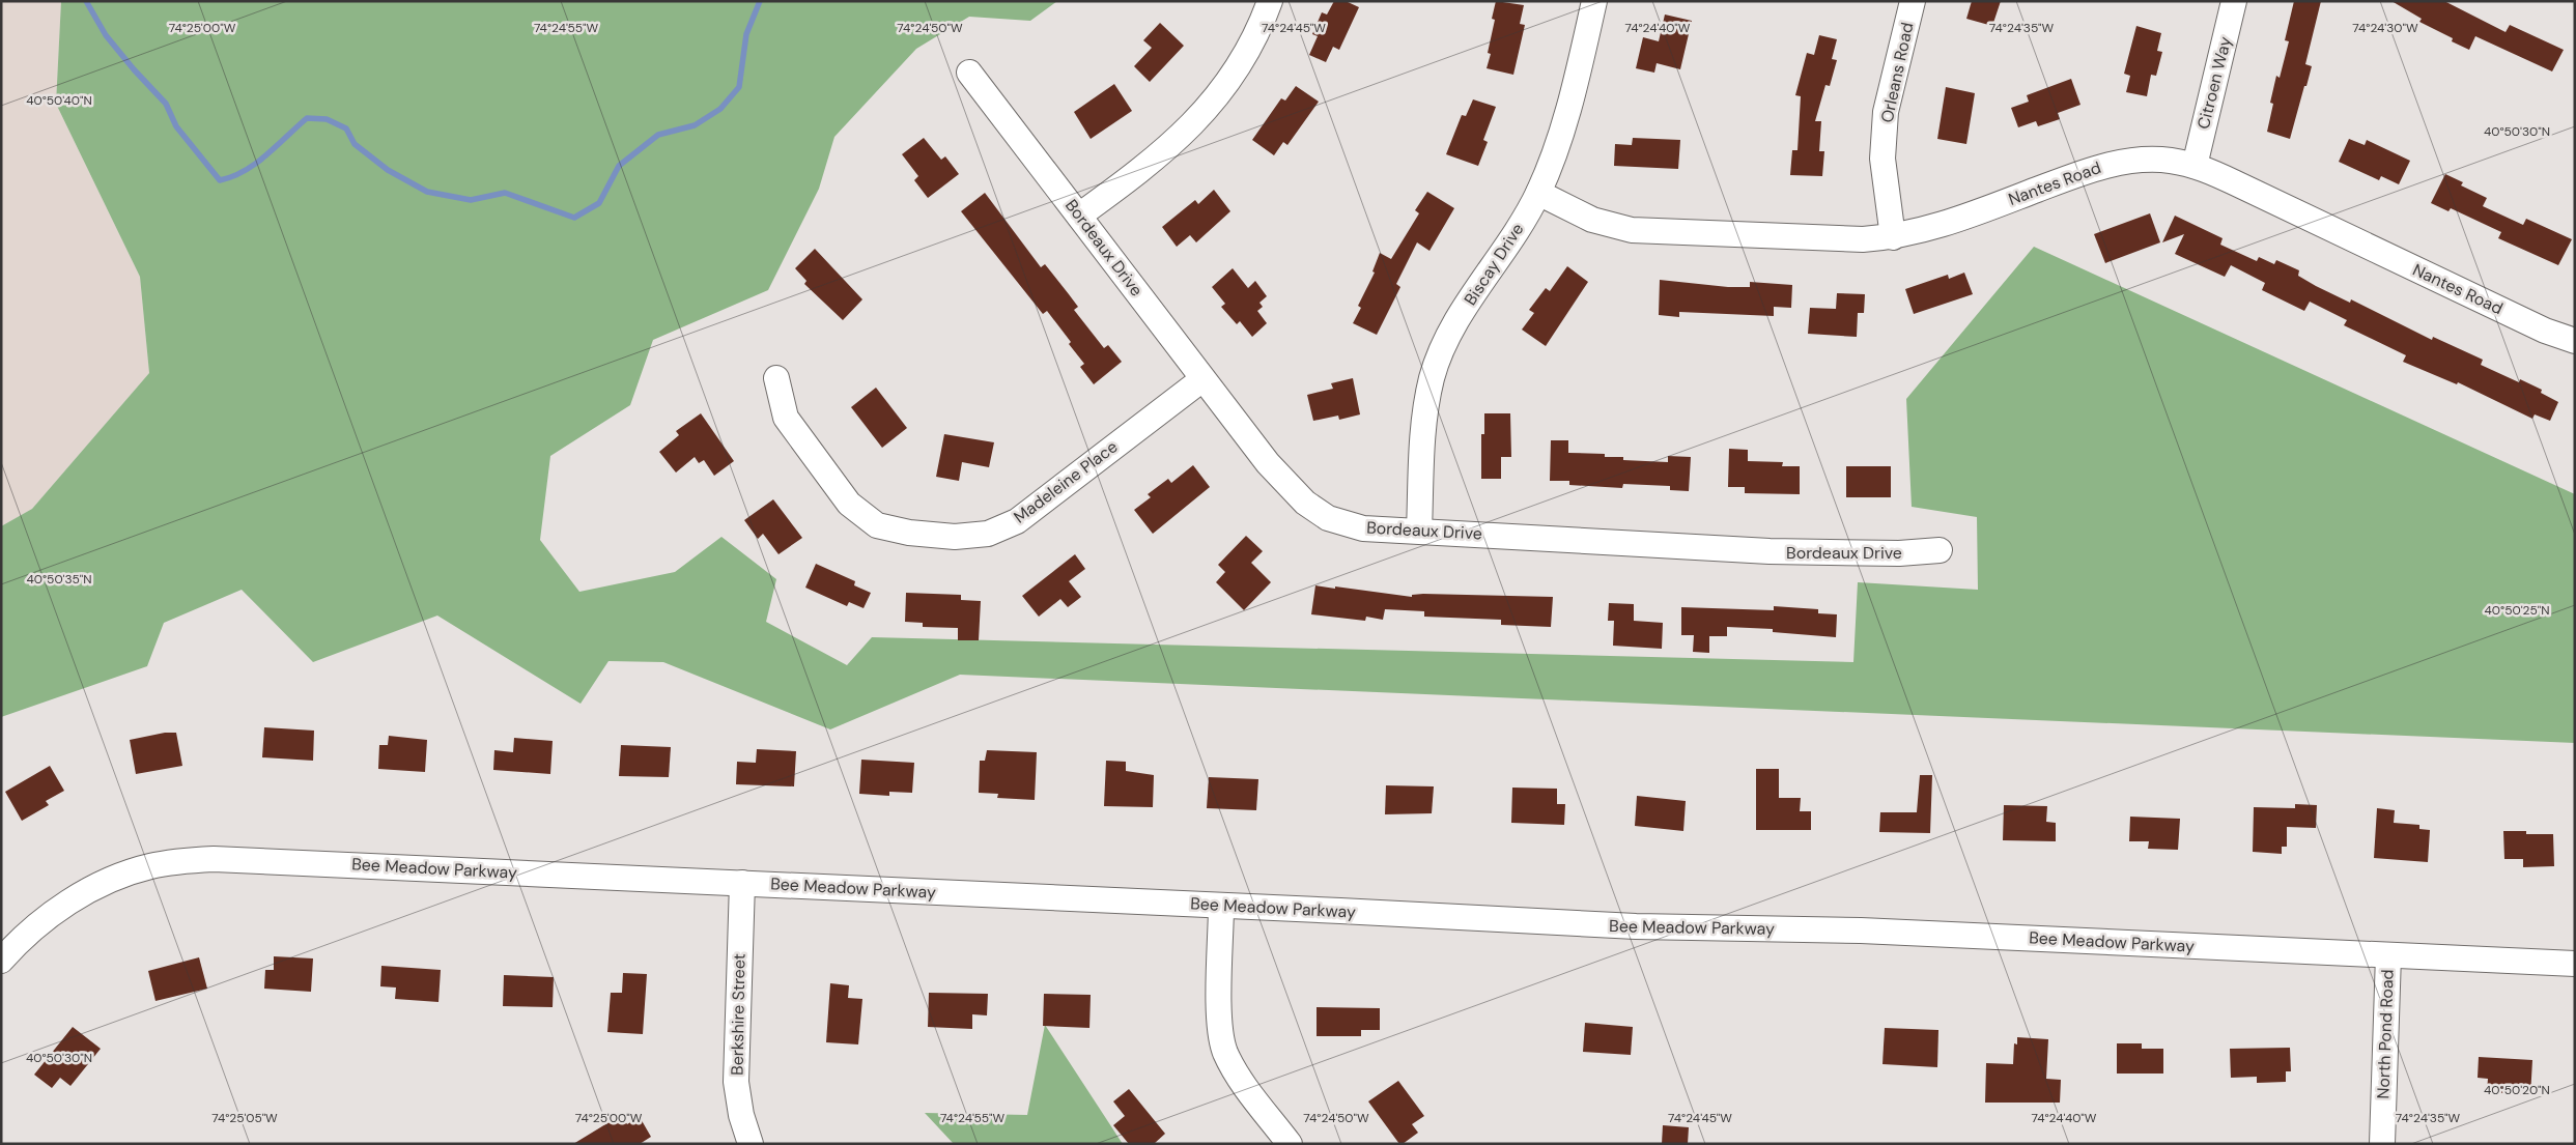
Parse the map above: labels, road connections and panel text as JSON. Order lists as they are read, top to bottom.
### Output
{
  "streets": {
    "street": [
      "Orleans Road",
      "Citroen Way",
      "Nantes Road",
      "Bordeaux Drive",
      "Biscay Drive",
      "Madeleine Place",
      "Bee Meadow Parkway",
      "Berkshire Street",
      "North Pond Road"
    ]
  },
  "crossings": [
    ["Orleans Road", "Nantes Road"],
    ["Citroen Way", "Nantes Road"],
    ["Nantes Road", "Biscay Drive"],
    ["Bordeaux Drive", "Biscay Drive"],
    ["Bordeaux Drive", "Madeleine Place"],
    ["Bee Meadow Parkway", "Berkshire Street"],
    ["Bee Meadow Parkway", "North Pond Road"]
  ],
  "coordinates": [
    "74°24'30\"W",
    "74°25'00\"W",
    "74°24'55\"W",
    "74°24'50\"W",
    "74°24'45\"W",
    "74°24'40\"W",
    "74°24'35\"W",
    "40°50'40\"N",
    "40°50'30\"N",
    "40°50'35\"N",
    "40°50'25\"N",
    "40°50'20\"N",
    "74°25'05\"W"
  ]
}
